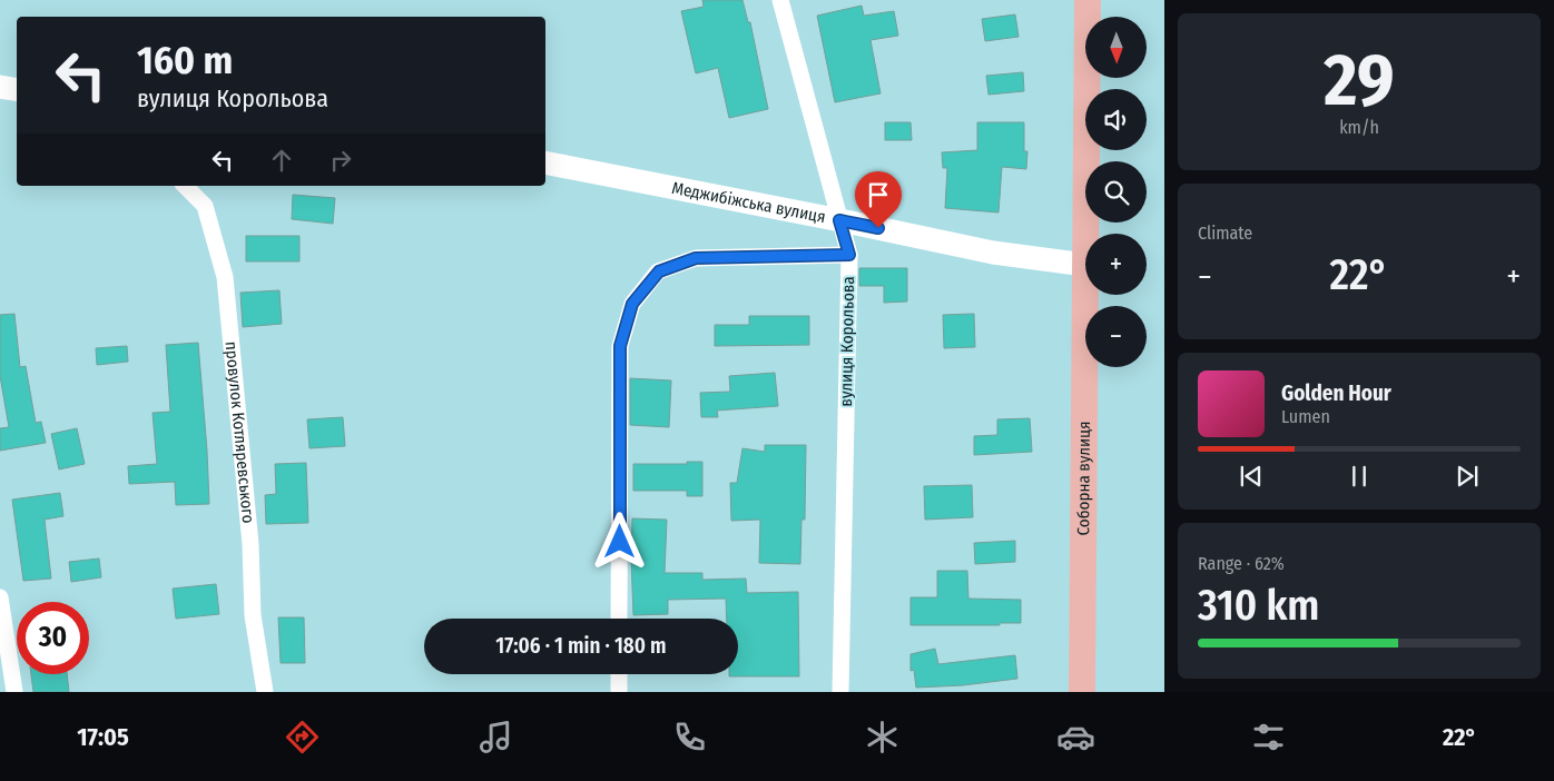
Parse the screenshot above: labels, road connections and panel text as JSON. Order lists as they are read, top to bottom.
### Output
{
  "streets": {
    "main road": ["Меджибіжська вулиця", "Соборна вулиця"],
    "street": ["вулиця Корольова", "провулок Котляревського"]
  },
  "crossings": [
    ["Меджибіжська вулиця", "вулиця Корольова"],
    ["Меджибіжська вулиця", "Соборна вулиця"]
  ],
  "north": "bottom",
  "page": {
    "tile": [
      ["29", "km/h"],
      "Climate",
      ["Range · 62%", "310 km"]
    ],
    "map_buttons": ["+", "−"],
    "turn": ["160 m", "вулиця Корольова"],
    "heat": ["−", "22°", "+"],
    "song": ["Golden Hour", "Lumen"],
    "limit": "30",
    "trip": "17:06 · 1 min · 180 m",
    "tabs": ["17:05", "22°"]
  }
}
